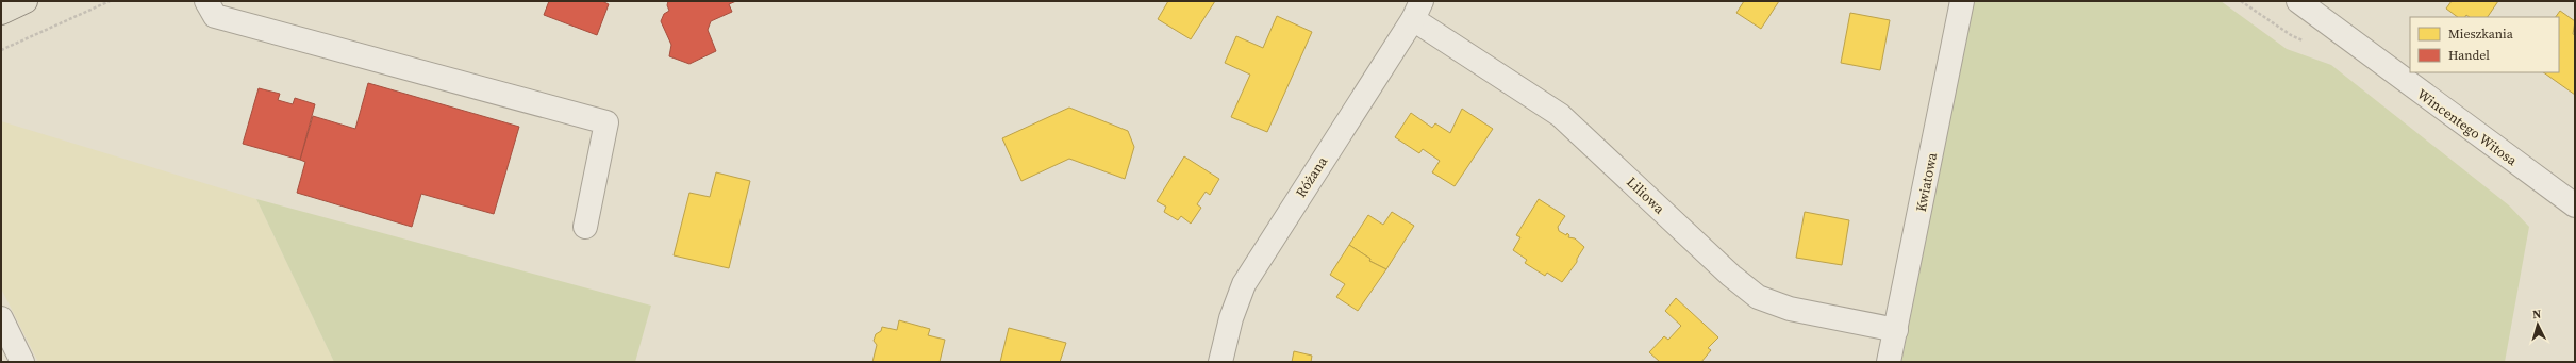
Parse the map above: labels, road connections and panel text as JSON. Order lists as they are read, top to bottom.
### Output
{
  "streets": {
    "street": [
      "Wincentego Witosa",
      "Różana",
      "Kwiatowa",
      "Liliowa"
    ]
  },
  "crossings": [
    ["Różana", "Liliowa"],
    ["Kwiatowa", "Liliowa"]
  ],
  "legend": ["Mieszkania", "Handel"],
  "north": "top"
}
